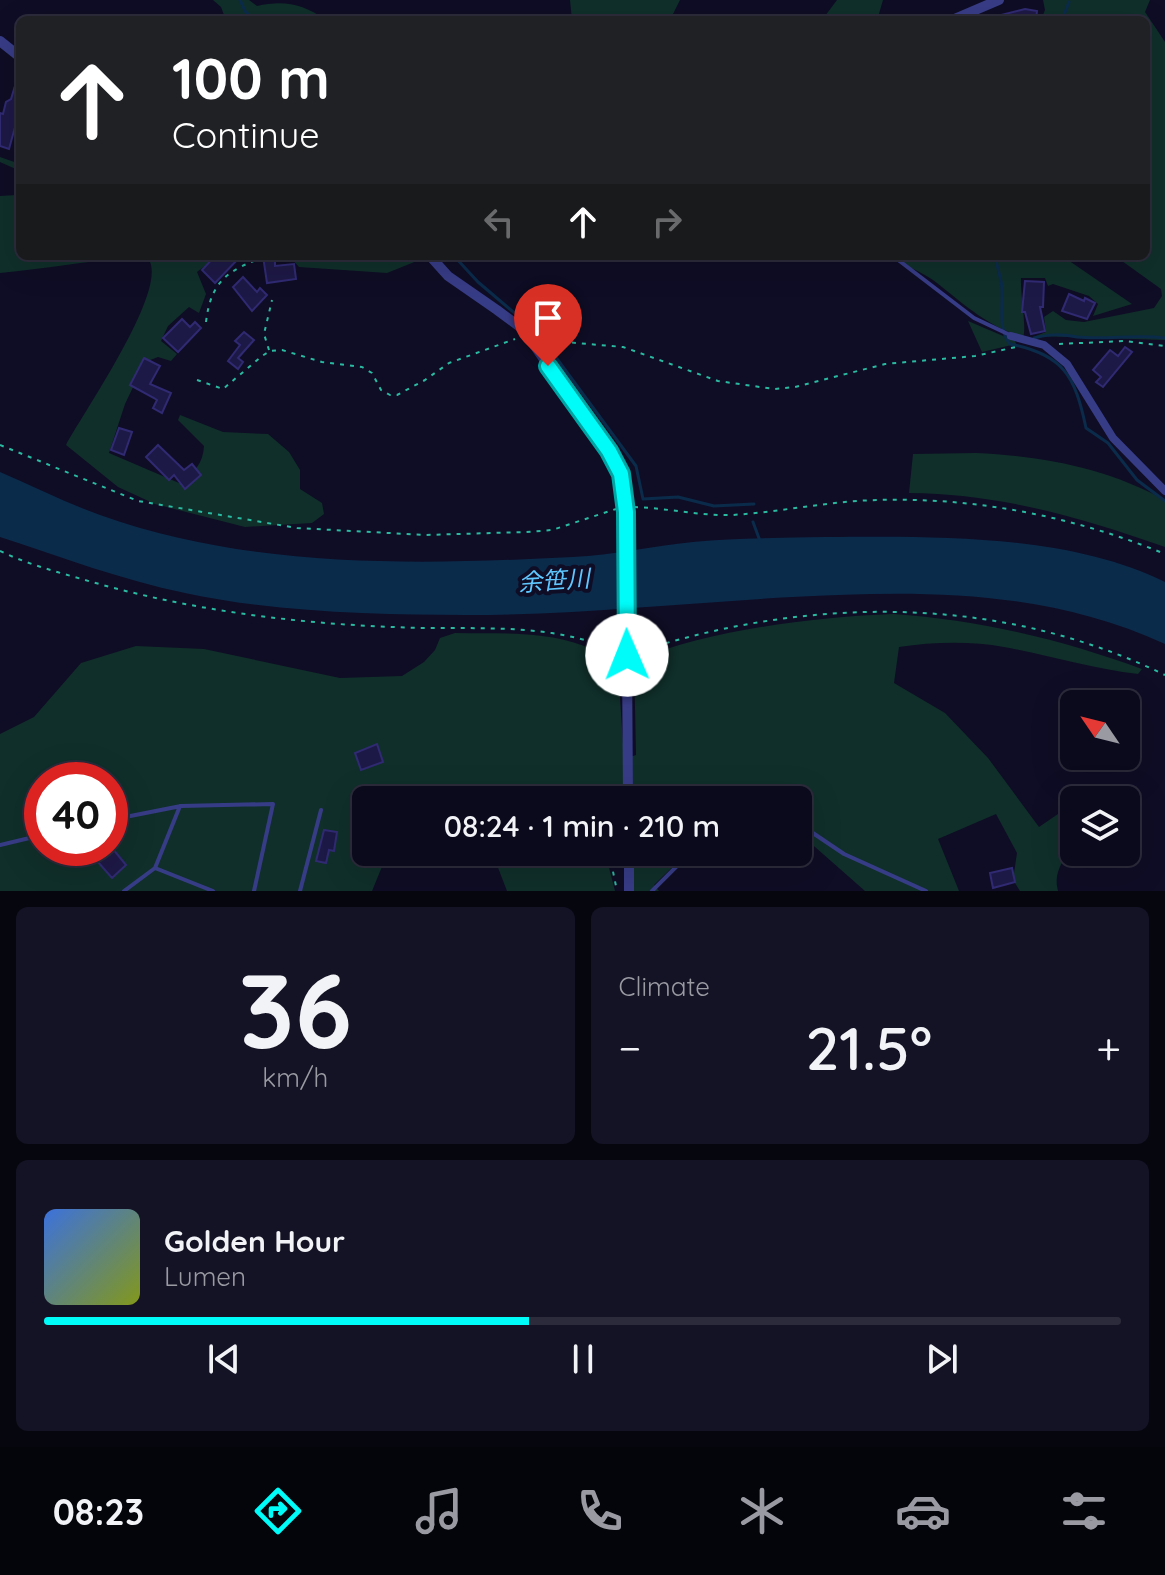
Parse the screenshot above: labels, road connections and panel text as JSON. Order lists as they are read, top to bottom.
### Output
{
  "water": ["余笹川"],
  "north": "top left",
  "page": {
    "turn": ["100 m", "Continue"],
    "limit": "40",
    "trip": "08:24 · 1 min · 210 m",
    "tile": [
      ["36", "km/h"],
      "Climate"
    ],
    "heat": ["−", "21.5°", "+"],
    "song": ["Golden Hour", "Lumen"],
    "tabs": "08:23"
  }
}
